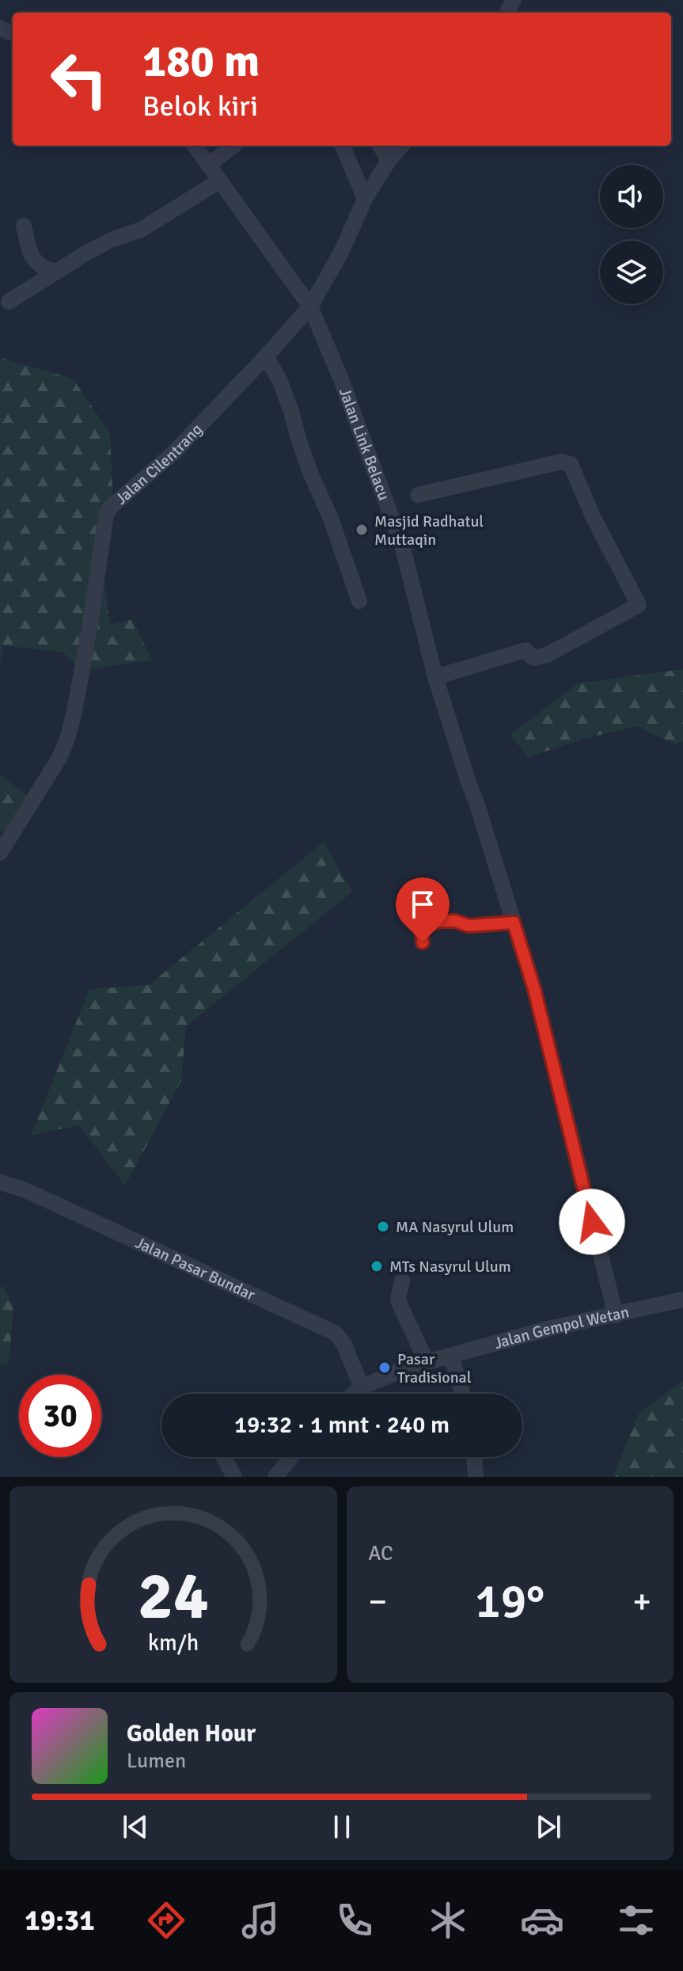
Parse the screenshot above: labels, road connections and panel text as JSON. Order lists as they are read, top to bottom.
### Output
{
  "streets": {
    "street": [
      "Jalan Link Belacu",
      "Jalan Cilentrang",
      "Jalan Pasar Bundar",
      "Jalan Gempol Wetan"
    ]
  },
  "crossings": [
    ["Jalan Link Belacu", "Jalan Cilentrang"],
    ["Jalan Link Belacu", "Jalan Gempol Wetan"],
    ["Jalan Pasar Bundar", "Jalan Gempol Wetan"]
  ],
  "places": [
    "Masjid Radhatul Muttaqin",
    "MA Nasyrul Ulum",
    "MTs Nasyrul Ulum",
    "Pasar Tradisional"
  ],
  "page": {
    "turn": ["180 m", "Belok kiri"],
    "limit": "30",
    "trip": "19:32 · 1 mnt · 240 m",
    "tile": "AC",
    "heat": ["−", "19°", "+"],
    "song": ["Golden Hour", "Lumen"],
    "tabs": "19:31",
    "gauge": ["24", "km/h"]
  }
}
